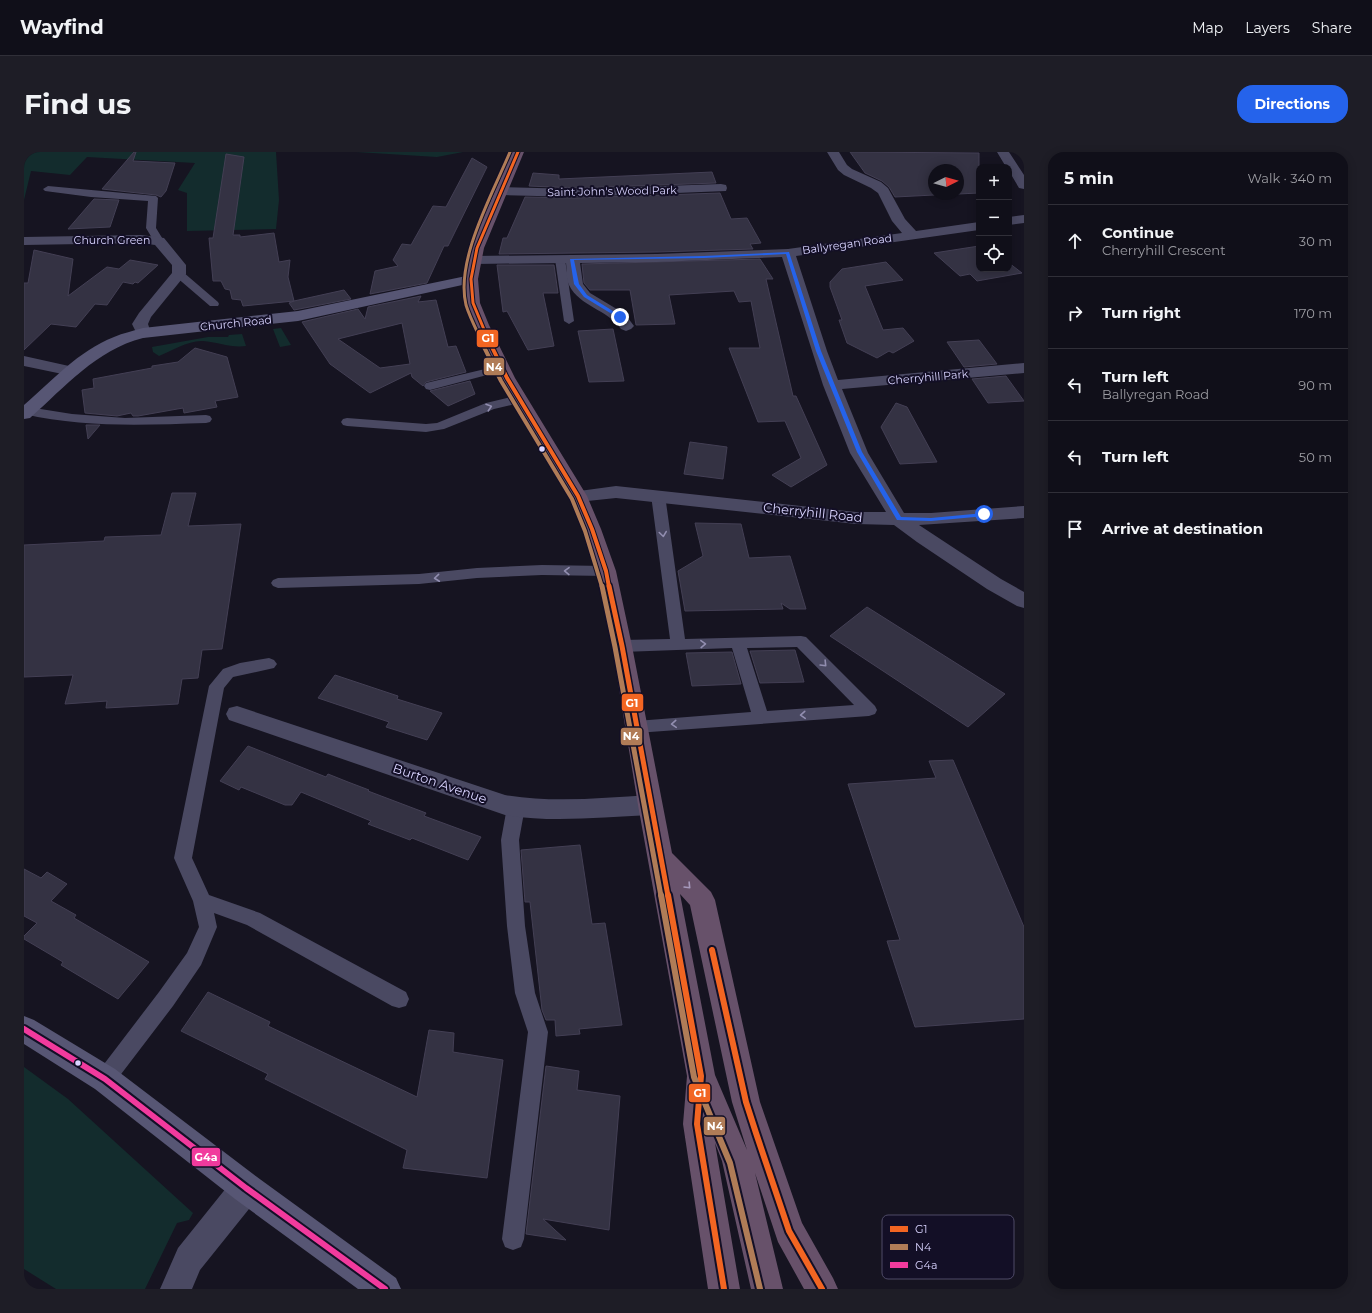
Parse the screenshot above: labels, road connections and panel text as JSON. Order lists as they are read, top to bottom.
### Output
{
  "streets": {
    "street": [
      "Saint John's Wood Park",
      "Church Green",
      "Ballyregan Road",
      "Church Road",
      "Cherryhill Park",
      "Cherryhill Road",
      "Burton Avenue"
    ]
  },
  "lines": ["transit line G1", "transit line N4", "transit line G4a"],
  "legend": ["G1", "N4", "G4a"],
  "north": "right",
  "page": {
    "header": "Wayfind",
    "nav": ["Map", "Layers", "Share"],
    "buttons": "Directions",
    "title": "Find us",
    "heading": ["5 min", "Walk · 340 m"],
    "map_buttons": ["+", "−"],
    "list": [
      ["Continue", "Cherryhill Crescent", "30 m"],
      ["Turn right", "170 m"],
      ["Turn left", "Ballyregan Road", "90 m"],
      ["Turn left", "50 m"],
      "Arrive at destination"
    ]
  }
}
